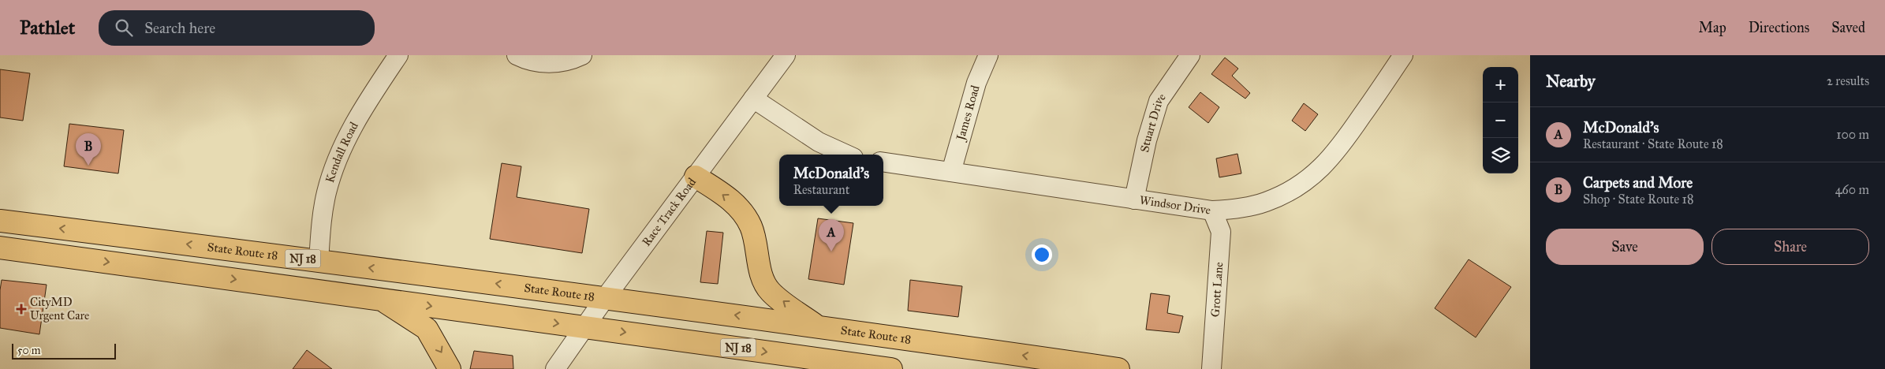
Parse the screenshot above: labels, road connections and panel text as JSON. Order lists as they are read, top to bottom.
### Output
{
  "streets": {
    "highway": ["State Route 18", "NJ 18"],
    "street": [
      "James Road",
      "Stuart Drive",
      "Kendall Road",
      "Windsor Drive",
      "Race Track Road",
      "Grott Lane"
    ]
  },
  "crossings": [
    ["James Road", "Windsor Drive"],
    ["Stuart Drive", "Windsor Drive"],
    ["Kendall Road", "State Route 18"],
    ["Windsor Drive", "Grott Lane"],
    ["Race Track Road", "State Route 18"],
    ["Race Track Road", "NJ 18"]
  ],
  "places": {
    "health": ["CityMD Urgent Care"]
  },
  "scale_bar": "50 m",
  "page": {
    "header": "Pathlet",
    "search": "Search here",
    "nav": ["Map", "Directions", "Saved"],
    "heading": ["Nearby", "2 results"],
    "map_buttons": ["+", "−"],
    "list": [
      {
        "mark": "A",
        "name": "McDonald's",
        "note": "Restaurant · State Route 18",
        "value": "100 m"
      },
      {
        "mark": "B",
        "name": "Carpets and More",
        "note": "Shop · State Route 18",
        "value": "460 m"
      }
    ],
    "pins": ["B", "A"],
    "popup": ["McDonald's", "Restaurant"],
    "buttons": ["Save", "Share"],
    "scale": "50 m"
  }
}
